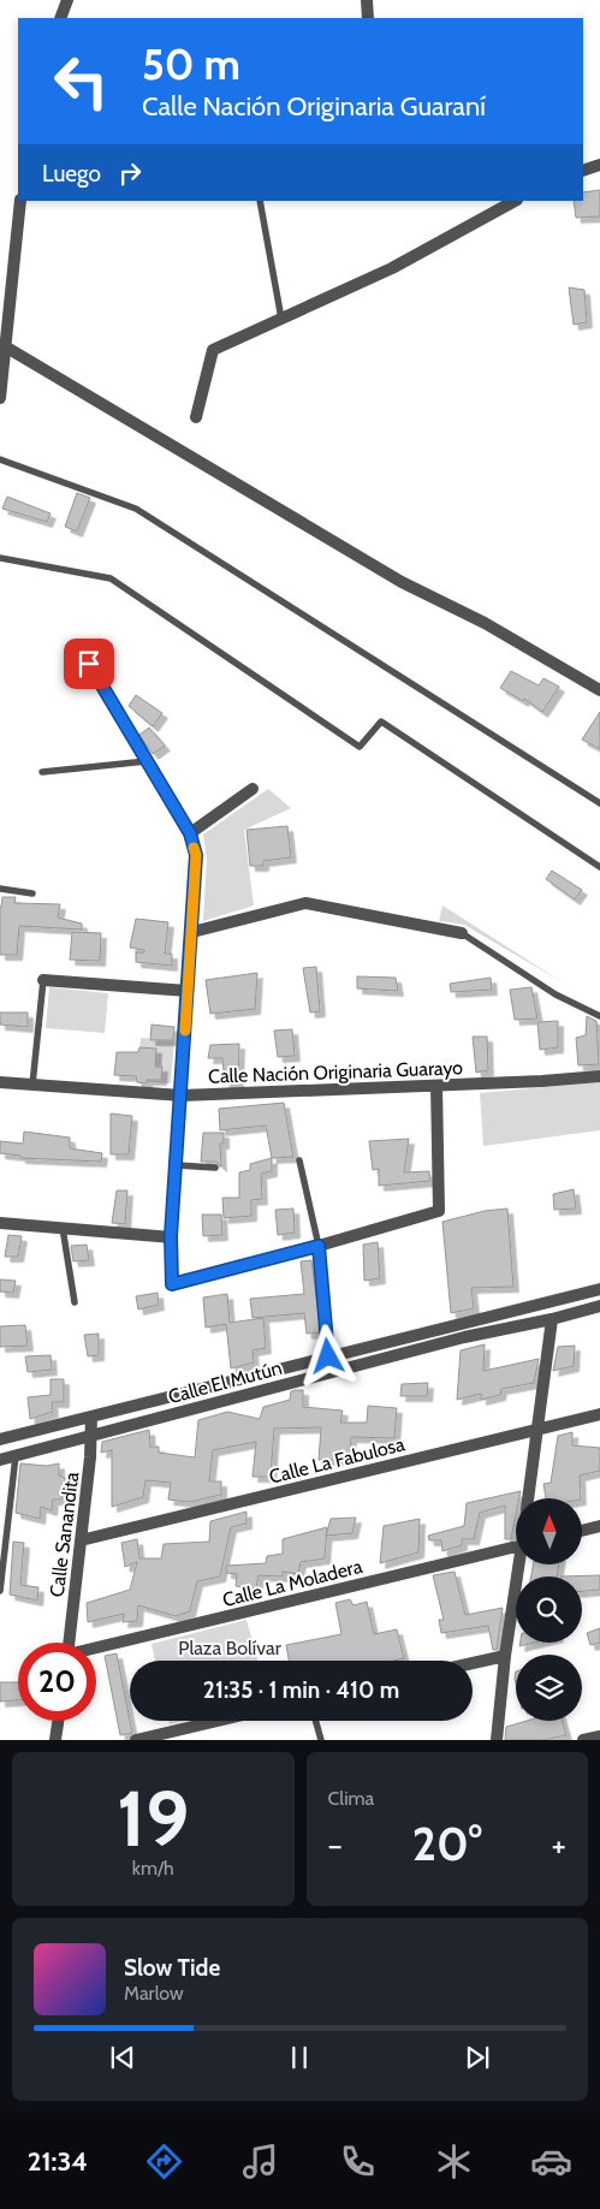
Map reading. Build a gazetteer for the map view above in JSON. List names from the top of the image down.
{
  "streets": {
    "street": [
      "Calle Nación Originaria Guarayo",
      "Calle El Mutún",
      "Calle La Fabulosa",
      "Calle Sanandita",
      "Calle La Moladera"
    ]
  },
  "crossings": [
    ["Calle El Mutún", "Calle Sanandita"],
    ["Calle La Fabulosa", "Calle Sanandita"]
  ],
  "parks": ["Plaza Bolívar"],
  "north": "top",
  "page": {
    "turn": ["50 m", "Calle Nación Originaria Guaraní"],
    "then": "Luego",
    "limit": "20",
    "trip": "21:35 · 1 min · 410 m",
    "tile": [
      ["19", "km/h"],
      "Clima"
    ],
    "heat": ["−", "20°", "+"],
    "song": ["Slow Tide", "Marlow"],
    "tabs": "21:34"
  }
}
